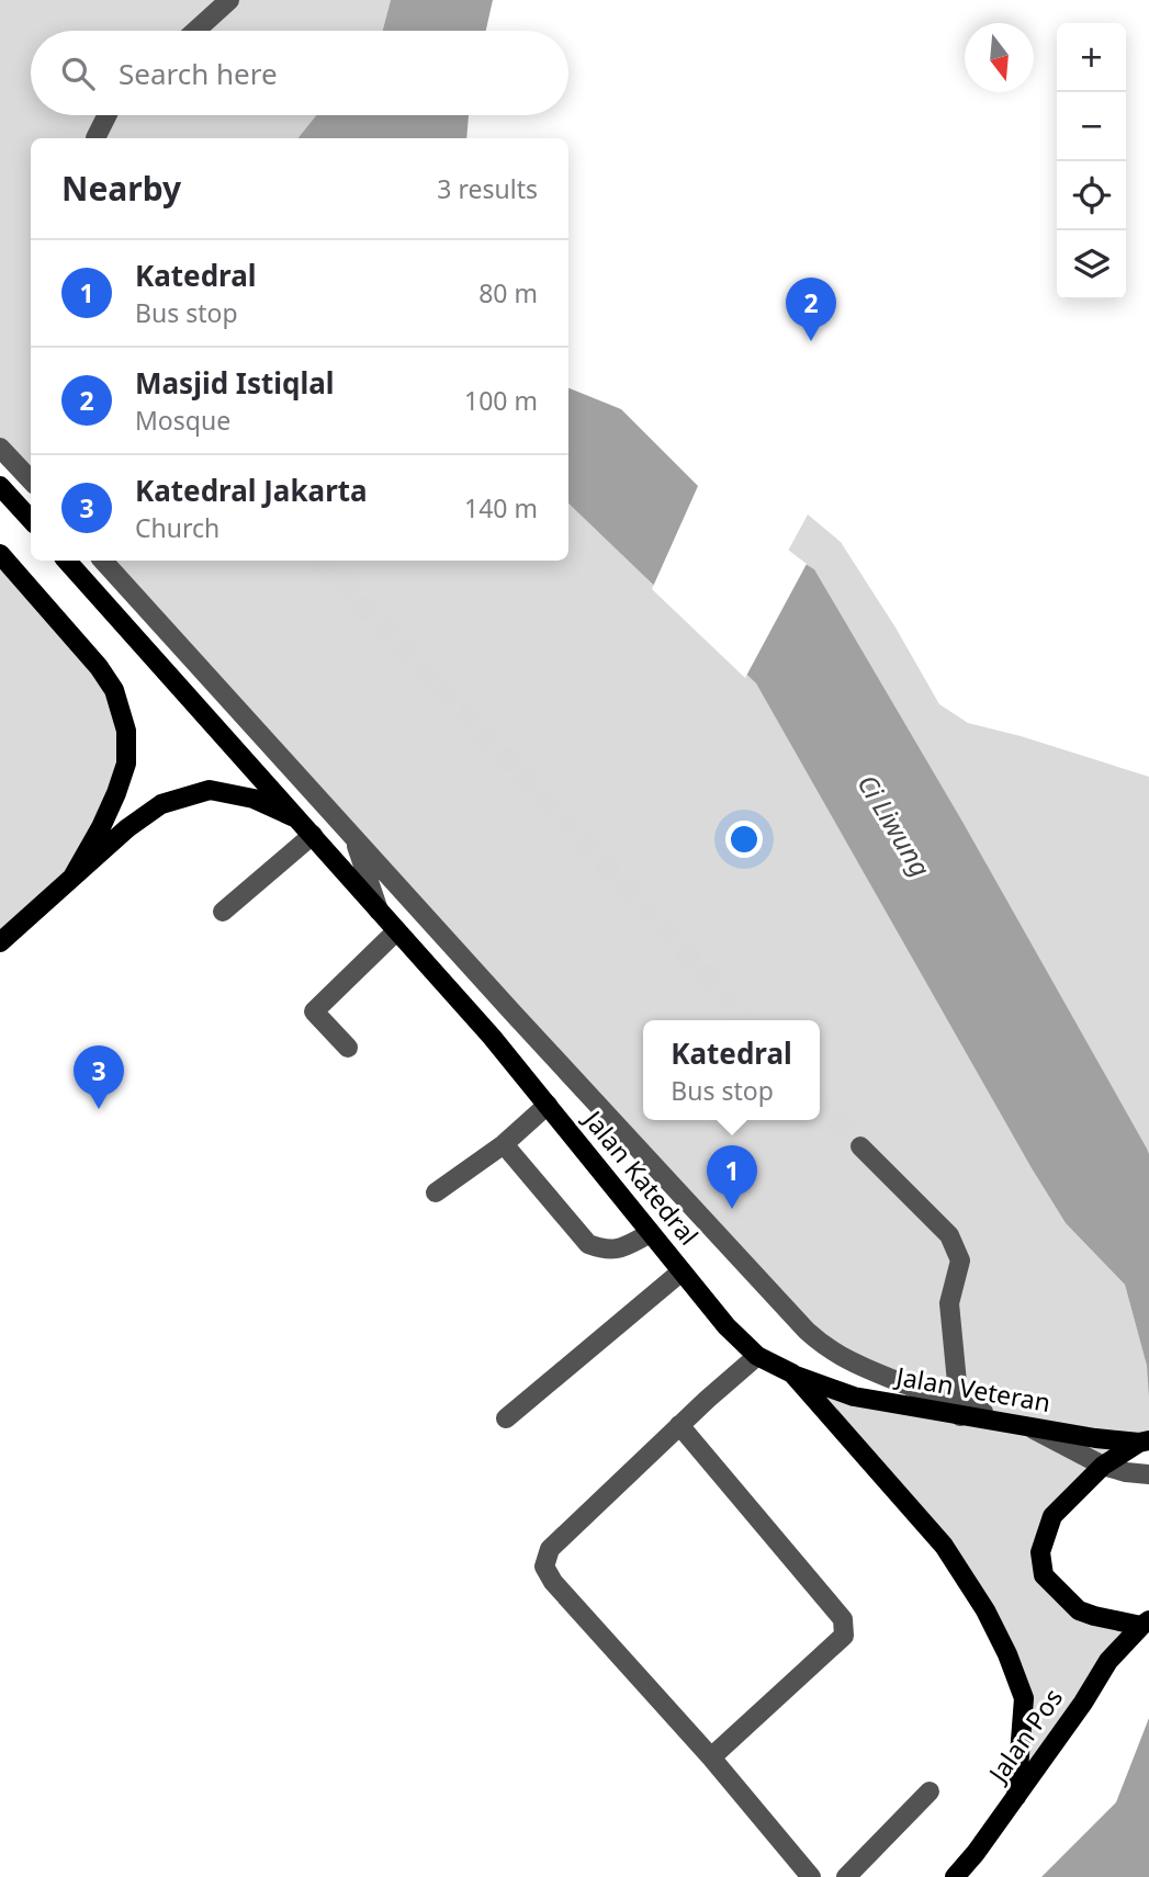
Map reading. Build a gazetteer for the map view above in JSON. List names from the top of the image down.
{
  "streets": {
    "main road": ["Jalan Katedral", "Jalan Veteran", "Jalan Pos"]
  },
  "crossings": [
    ["Jalan Katedral", "Jalan Veteran"],
    ["Jalan Katedral", "Jalan Pos"]
  ],
  "water": ["Ci Liwung"],
  "north": "bottom",
  "page": {
    "map_buttons": ["+", "−"],
    "search": "Search here",
    "heading": ["Nearby", "3 results"],
    "list": [
      {
        "mark": "1",
        "name": "Katedral",
        "note": "Bus stop",
        "value": "80 m"
      },
      {
        "mark": "2",
        "name": "Masjid Istiqlal",
        "note": "Mosque",
        "value": "100 m"
      },
      {
        "mark": "3",
        "name": "Katedral Jakarta",
        "note": "Church",
        "value": "140 m"
      }
    ],
    "pins": ["2", "3", "1"],
    "popup": ["Katedral", "Bus stop"]
  }
}
